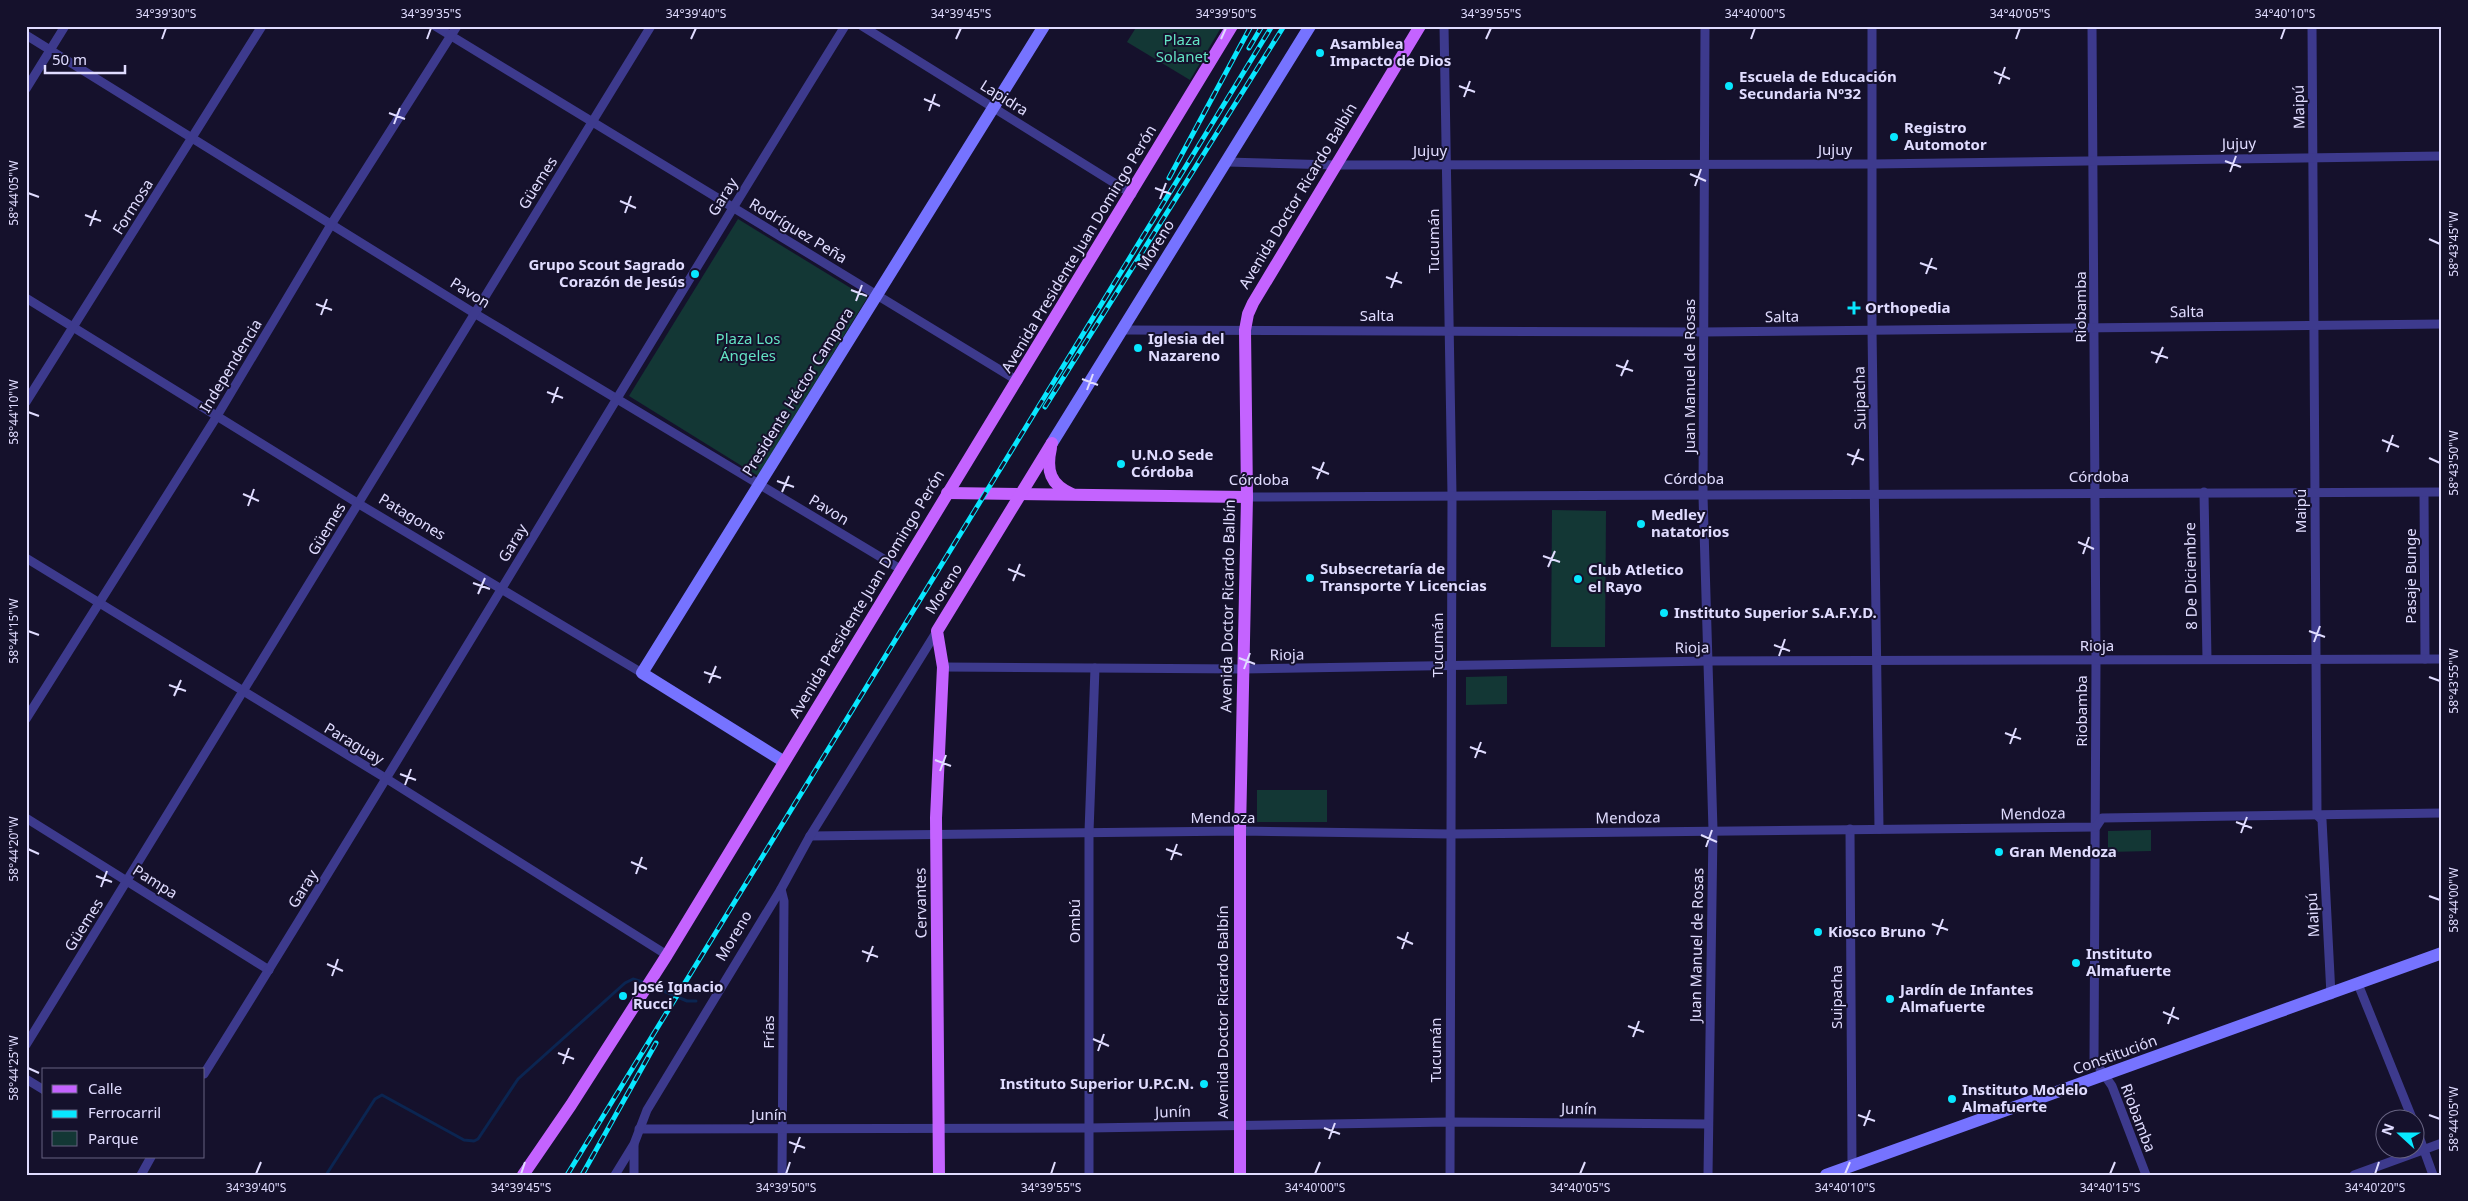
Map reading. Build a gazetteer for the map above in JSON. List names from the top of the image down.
{
  "streets": {
    "main road": [
      "Avenida Doctor Ricardo Balbín",
      "Moreno",
      "Avenida Presidente Juan Domingo Perón",
      "Córdoba",
      "Cervantes"
    ],
    "street": [
      "Lapidra",
      "Maipú",
      "Jujuy",
      "Güemes",
      "Garay",
      "Formosa",
      "Rodríguez Peña",
      "Tucumán",
      "Pavon",
      "Riobamba",
      "Salta",
      "Independencia",
      "Juan Manuel de Rosas",
      "Presidente Héctor Campora",
      "Suipacha",
      "Patagones",
      "8 De Diciembre",
      "Pasaje Bunge",
      "Rioja",
      "Paraguay",
      "Mendoza",
      "Pampa",
      "Ombú",
      "Frías",
      "Constitución",
      "Junín"
    ]
  },
  "crossings": [
    ["Lapidra", "Avenida Presidente Juan Domingo Perón"],
    ["Lapidra", "Presidente Héctor Campora"],
    ["Maipú", "Jujuy"],
    ["Maipú", "Salta"],
    ["Maipú", "Córdoba"],
    ["Maipú", "Rioja"],
    ["Maipú", "Mendoza"],
    ["Maipú", "Constitución"],
    ["Jujuy", "Avenida Doctor Ricardo Balbín"],
    ["Jujuy", "Tucumán"],
    ["Jujuy", "Moreno"],
    ["Jujuy", "Riobamba"],
    ["Jujuy", "Juan Manuel de Rosas"],
    ["Jujuy", "Suipacha"],
    ["Güemes", "Rodríguez Peña"],
    ["Güemes", "Pavon"],
    ["Güemes", "Patagones"],
    ["Güemes", "Paraguay"],
    ["Güemes", "Pampa"],
    ["Avenida Doctor Ricardo Balbín", "Salta"],
    ["Avenida Doctor Ricardo Balbín", "Córdoba"],
    ["Avenida Doctor Ricardo Balbín", "Rioja"],
    ["Avenida Doctor Ricardo Balbín", "Mendoza"],
    ["Avenida Doctor Ricardo Balbín", "Junín"],
    ["Garay", "Rodríguez Peña"],
    ["Garay", "Pavon"],
    ["Garay", "Patagones"],
    ["Garay", "Paraguay"],
    ["Garay", "Pampa"],
    ["Formosa", "Pavon"],
    ["Formosa", "Patagones"],
    ["Rodríguez Peña", "Avenida Presidente Juan Domingo Perón"],
    ["Rodríguez Peña", "Independencia"],
    ["Rodríguez Peña", "Presidente Héctor Campora"],
    ["Tucumán", "Salta"],
    ["Tucumán", "Córdoba"],
    ["Tucumán", "Rioja"],
    ["Tucumán", "Mendoza"],
    ["Tucumán", "Junín"],
    ["Moreno", "Salta"],
    ["Moreno", "Córdoba"],
    ["Moreno", "Mendoza"],
    ["Moreno", "Cervantes"],
    ["Moreno", "Frías"],
    ["Moreno", "Junín"],
    ["Avenida Presidente Juan Domingo Perón", "Pavon"],
    ["Avenida Presidente Juan Domingo Perón", "Córdoba"],
    ["Avenida Presidente Juan Domingo Perón", "Patagones"],
    ["Avenida Presidente Juan Domingo Perón", "Paraguay"],
    ["Pavon", "Independencia"],
    ["Pavon", "Presidente Héctor Campora"],
    ["Riobamba", "Salta"],
    ["Riobamba", "Córdoba"],
    ["Riobamba", "Rioja"],
    ["Riobamba", "Mendoza"],
    ["Riobamba", "Constitución"],
    ["Salta", "Juan Manuel de Rosas"],
    ["Salta", "Suipacha"],
    ["Independencia", "Patagones"],
    ["Independencia", "Paraguay"],
    ["Juan Manuel de Rosas", "Córdoba"],
    ["Juan Manuel de Rosas", "Rioja"],
    ["Juan Manuel de Rosas", "Mendoza"],
    ["Juan Manuel de Rosas", "Junín"],
    ["Presidente Héctor Campora", "Patagones"],
    ["Suipacha", "Córdoba"],
    ["Suipacha", "Rioja"],
    ["Suipacha", "Mendoza"],
    ["Suipacha", "Constitución"],
    ["Córdoba", "8 De Diciembre"],
    ["Córdoba", "Pasaje Bunge"],
    ["8 De Diciembre", "Rioja"],
    ["Pasaje Bunge", "Rioja"],
    ["Rioja", "Cervantes"],
    ["Rioja", "Ombú"],
    ["Mendoza", "Cervantes"],
    ["Mendoza", "Ombú"],
    ["Cervantes", "Junín"],
    ["Ombú", "Junín"],
    ["Frías", "Junín"]
  ],
  "parks": ["Plaza Solanet", "Plaza Los Ángeles"],
  "places": {
    "other": [
      "Asamblea Impacto de Dios",
      "Escuela de Educación Secundaria Nº32",
      "Registro Automotor",
      "Grupo Scout Sagrado Corazón de Jesús",
      "Iglesia del Nazareno",
      "U.N.O Sede Córdoba",
      "Medley natatorios",
      "Subsecretaría de Transporte Y Licencias",
      "Club Atletico el Rayo",
      "Instituto Superior S.A.F.Y.D.",
      "Gran Mendoza",
      "Kiosco Bruno",
      "Instituto Almafuerte",
      "José Ignacio Rucci",
      "Jardín de Infantes Almafuerte",
      "Instituto Superior U.P.C.N.",
      "Instituto Modelo Almafuerte"
    ],
    "health": ["Orthopedia"]
  },
  "legend": ["Calle", "Ferrocarril", "Parque"],
  "scale_bar": "50 m",
  "north": "left",
  "coordinates": [
    "34°39'30\"S",
    "34°39'35\"S",
    "34°39'40\"S",
    "34°39'45\"S",
    "34°39'50\"S",
    "34°39'55\"S",
    "34°40'00\"S",
    "34°40'05\"S",
    "34°40'10\"S",
    "58°44'05\"W",
    "58°43'45\"W",
    "58°44'10\"W",
    "58°43'50\"W",
    "58°44'15\"W",
    "58°43'55\"W",
    "58°44'20\"W",
    "58°44'00\"W",
    "58°44'25\"W",
    "34°40'15\"S",
    "34°40'20\"S"
  ]
}
